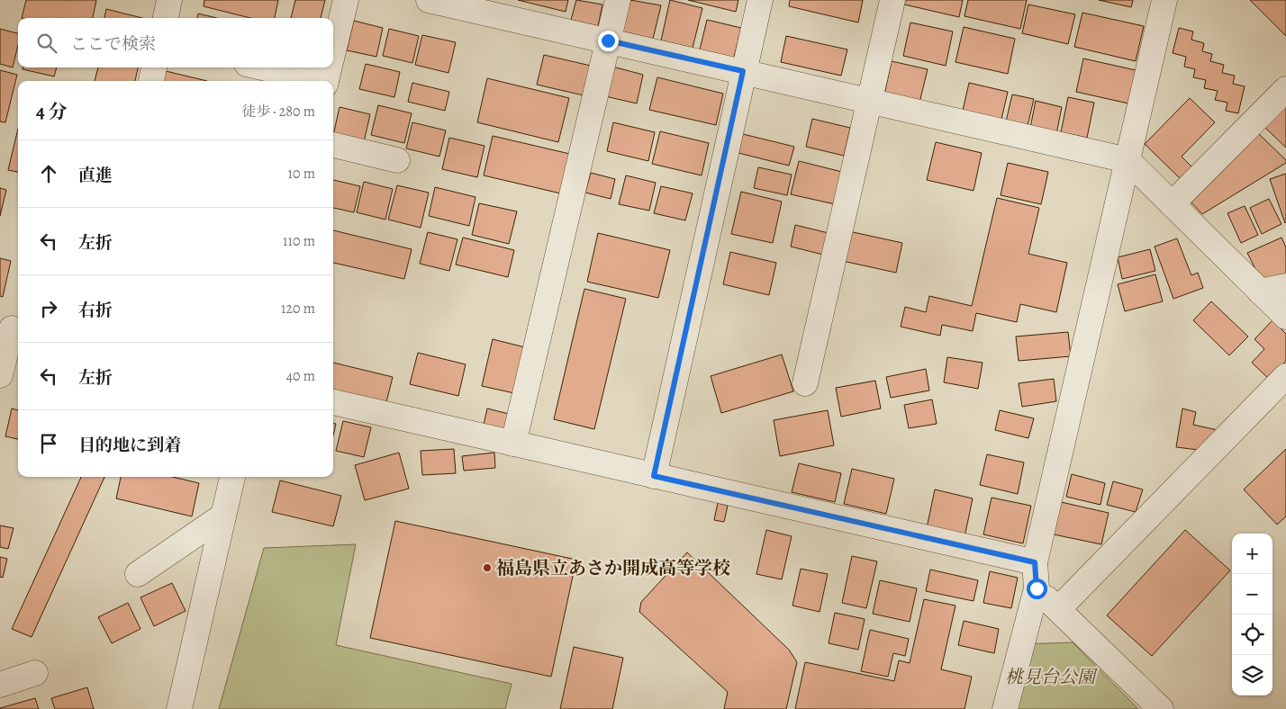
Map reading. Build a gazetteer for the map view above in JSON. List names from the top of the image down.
{
  "parks": ["桃見台公園"],
  "places": ["福島県立あさか開成高等学校"],
  "page": {
    "search": "ここで検索",
    "heading": ["4 分", "徒歩 · 280 m"],
    "list": [
      ["直進", "10 m"],
      ["左折", "110 m"],
      ["右折", "120 m"],
      ["左折", "40 m"],
      "目的地に到着"
    ],
    "map_buttons": ["+", "−"]
  }
}
